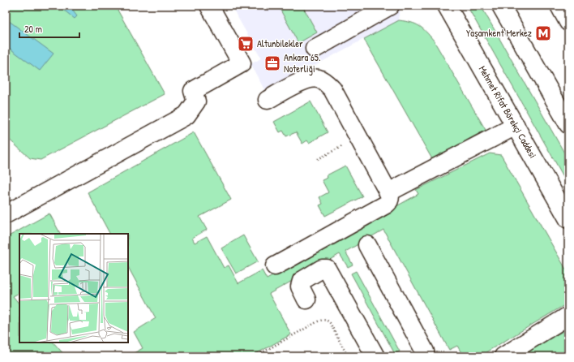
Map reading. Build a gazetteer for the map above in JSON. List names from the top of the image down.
{
  "streets": {
    "main road": ["Mehmet Rifat Börekçi Caddesi"]
  },
  "places": {
    "metro station": ["Yaşamkent Merkez"],
    "supermarket": ["Altunbilekler"],
    "office": ["Ankara 65. Noterliği"]
  },
  "scale_bar": "20 m"
}
